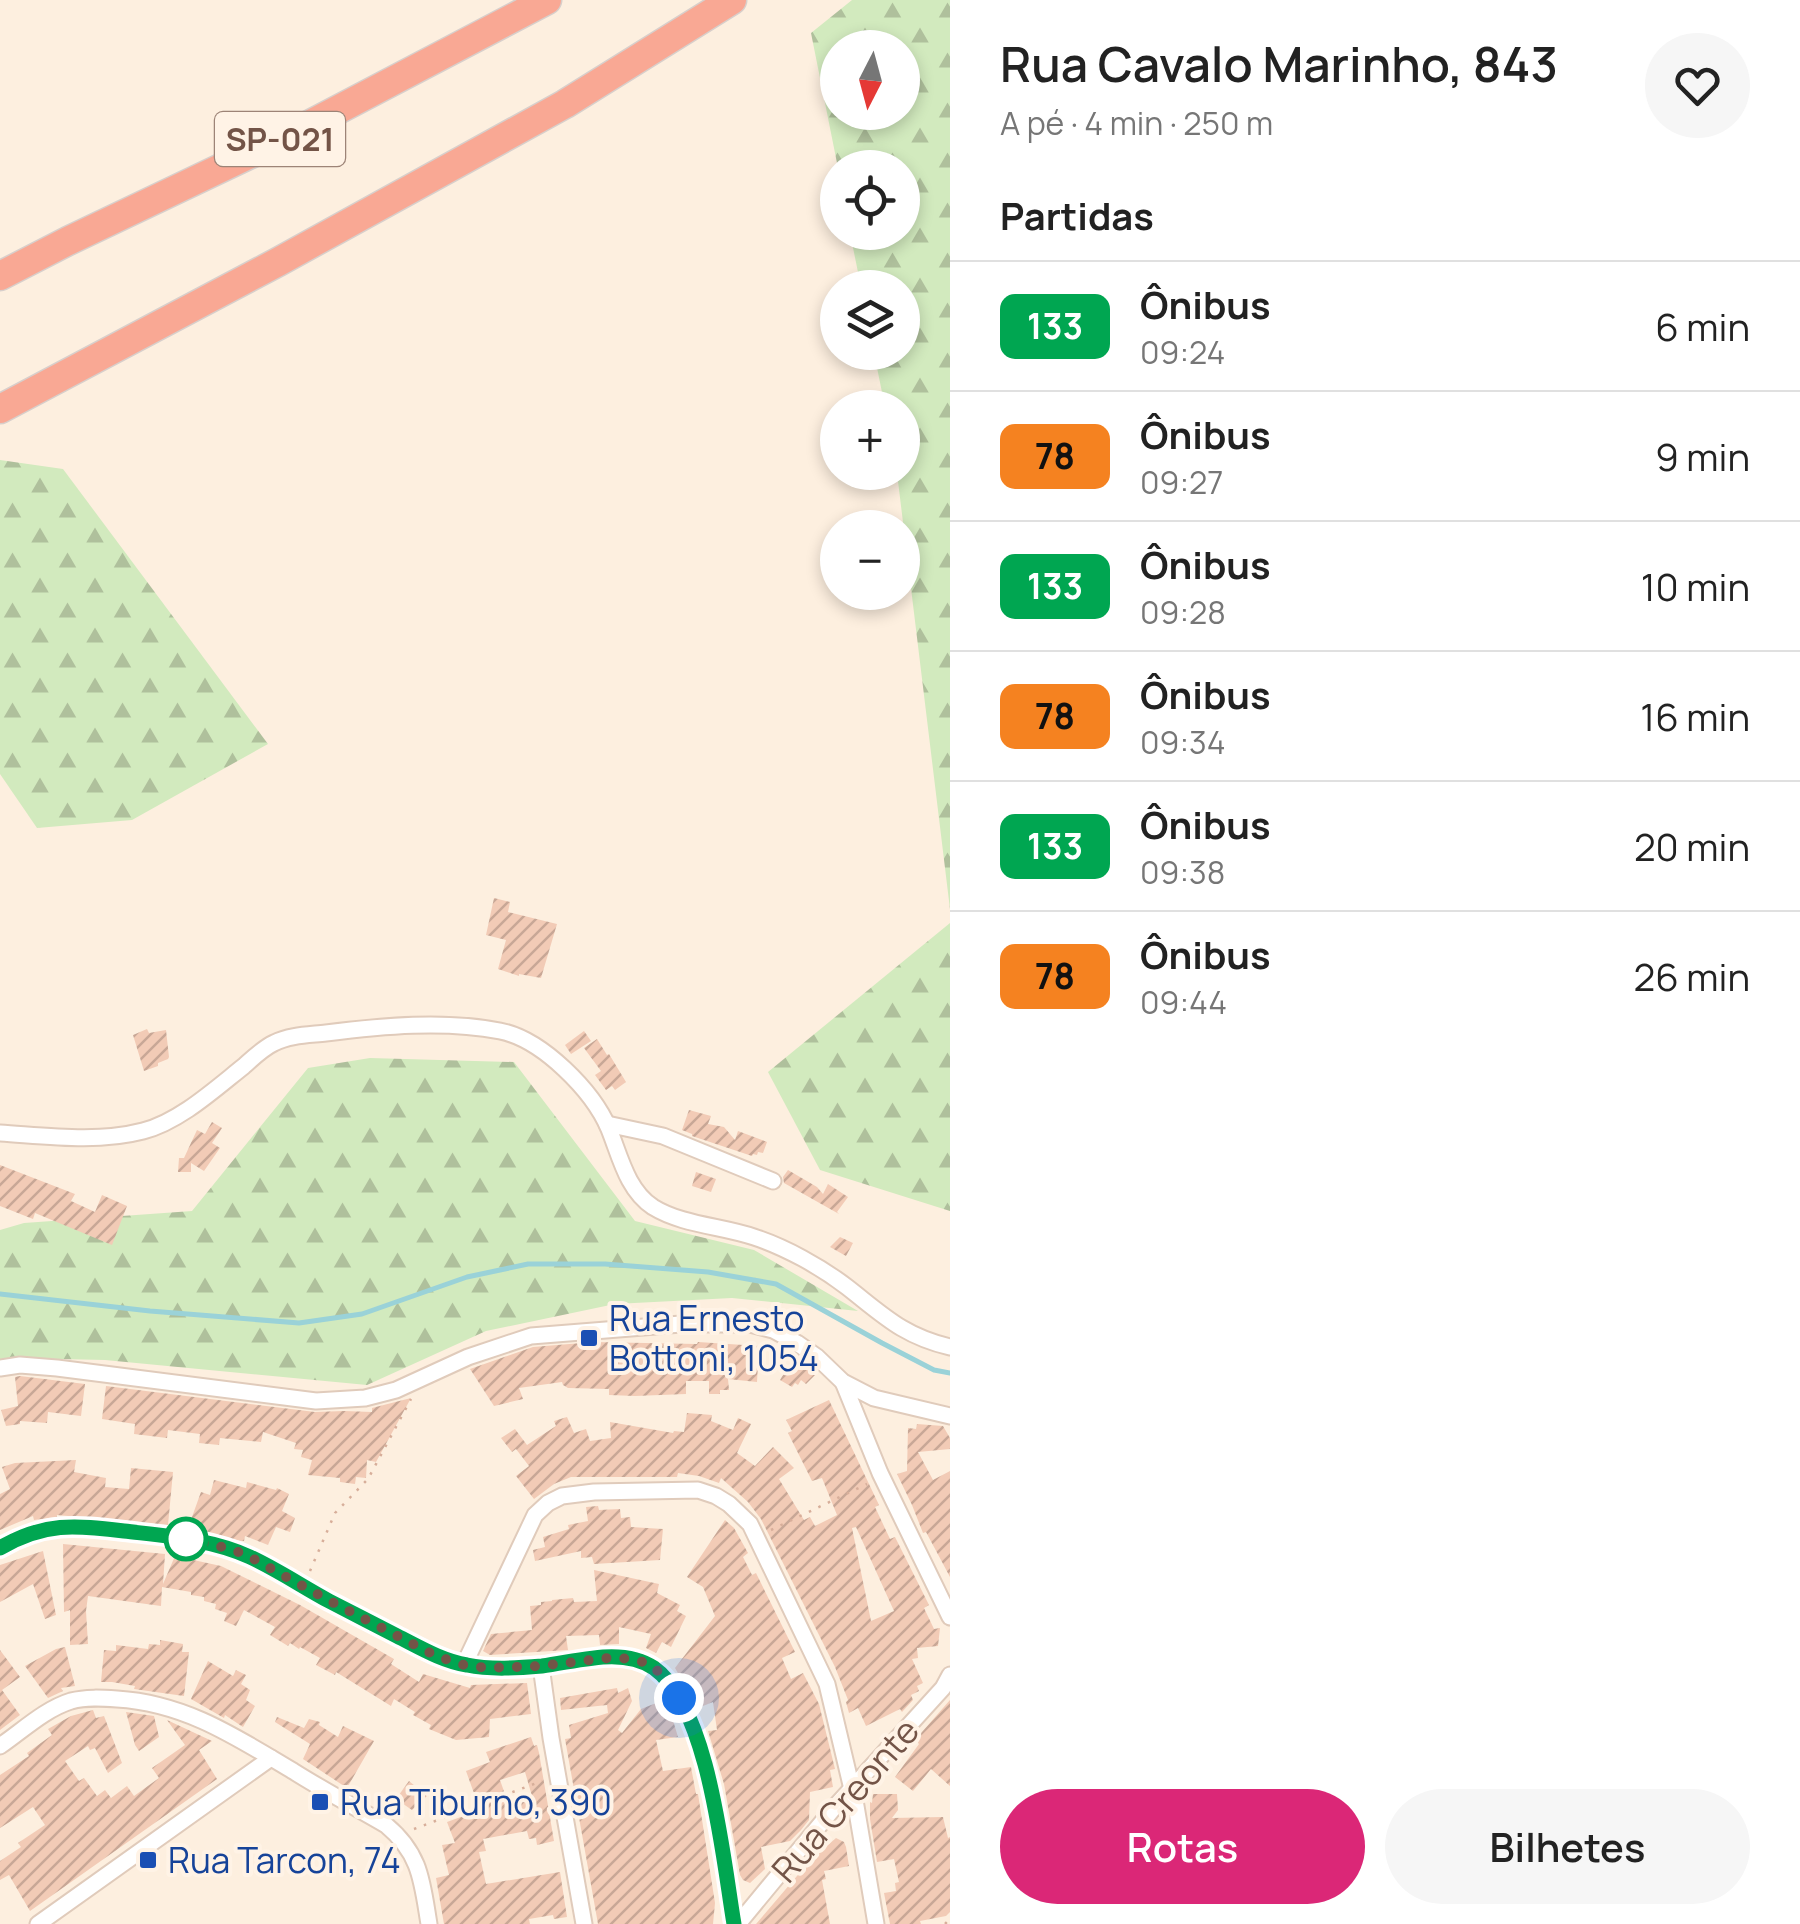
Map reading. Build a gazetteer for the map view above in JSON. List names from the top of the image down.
{
  "streets": {
    "highway": ["SP-021"],
    "street": ["Rua Creonte"]
  },
  "places": {
    "transit": ["Rua Ernesto Bottoni, 1054", "Rua Tiburno, 390", "Rua Tarcon, 74"]
  },
  "lines": ["bus line 133"],
  "north": "bottom",
  "page": {
    "heading": [
      ["Rua Cavalo Marinho, 843", "A pé · 4 min · 250 m"],
      "Partidas"
    ],
    "map_buttons": ["+", "−"],
    "list": [
      {
        "mark": "133",
        "name": "Ônibus",
        "note": "09:24",
        "value": "6 min"
      },
      {
        "mark": "78",
        "name": "Ônibus",
        "note": "09:27",
        "value": "9 min"
      },
      {
        "mark": "133",
        "name": "Ônibus",
        "note": "09:28",
        "value": "10 min"
      },
      {
        "mark": "78",
        "name": "Ônibus",
        "note": "09:34",
        "value": "16 min"
      },
      {
        "mark": "133",
        "name": "Ônibus",
        "note": "09:38",
        "value": "20 min"
      },
      {
        "mark": "78",
        "name": "Ônibus",
        "note": "09:44",
        "value": "26 min"
      }
    ],
    "buttons": ["Rotas", "Bilhetes"]
  }
}
